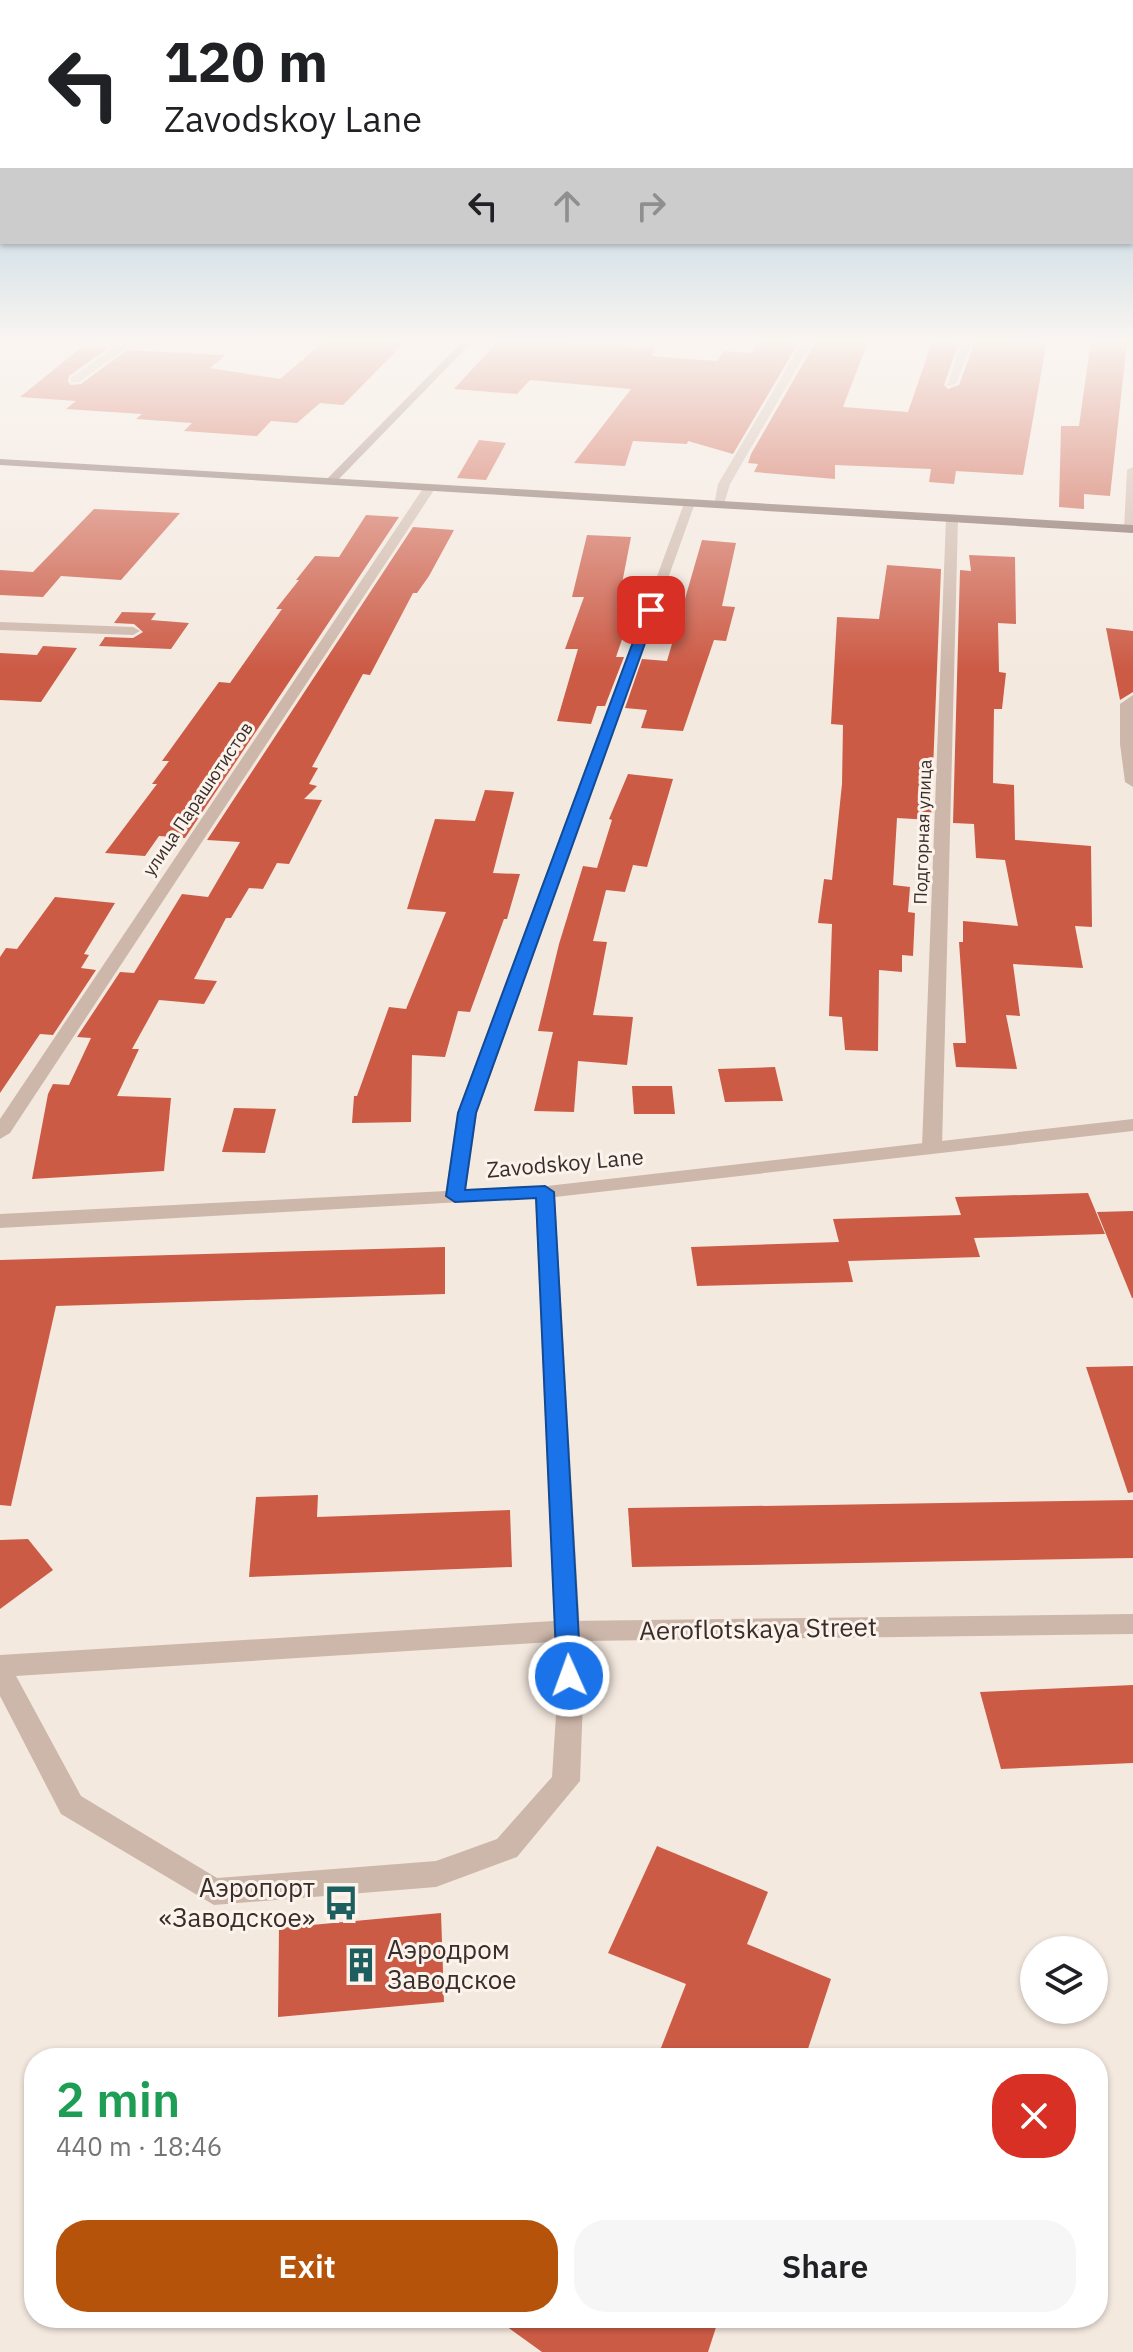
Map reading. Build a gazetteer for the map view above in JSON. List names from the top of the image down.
{
  "streets": {
    "street": [
      "улица Парашютистов",
      "Подгорная улица",
      "Zavodskoy Lane",
      "Aeroflotskaya Street"
    ]
  },
  "crossings": [
    ["Подгорная улица", "Zavodskoy Lane"]
  ],
  "places": {
    "bus stop": ["Аэропорт «Заводское»"],
    "building": ["Аэродром Заводское"]
  },
  "page": {
    "turn": ["120 m", "Zavodskoy Lane"],
    "heading": ["2 min", "440 m · 18:46"],
    "buttons": ["Exit", "Share"]
  }
}
